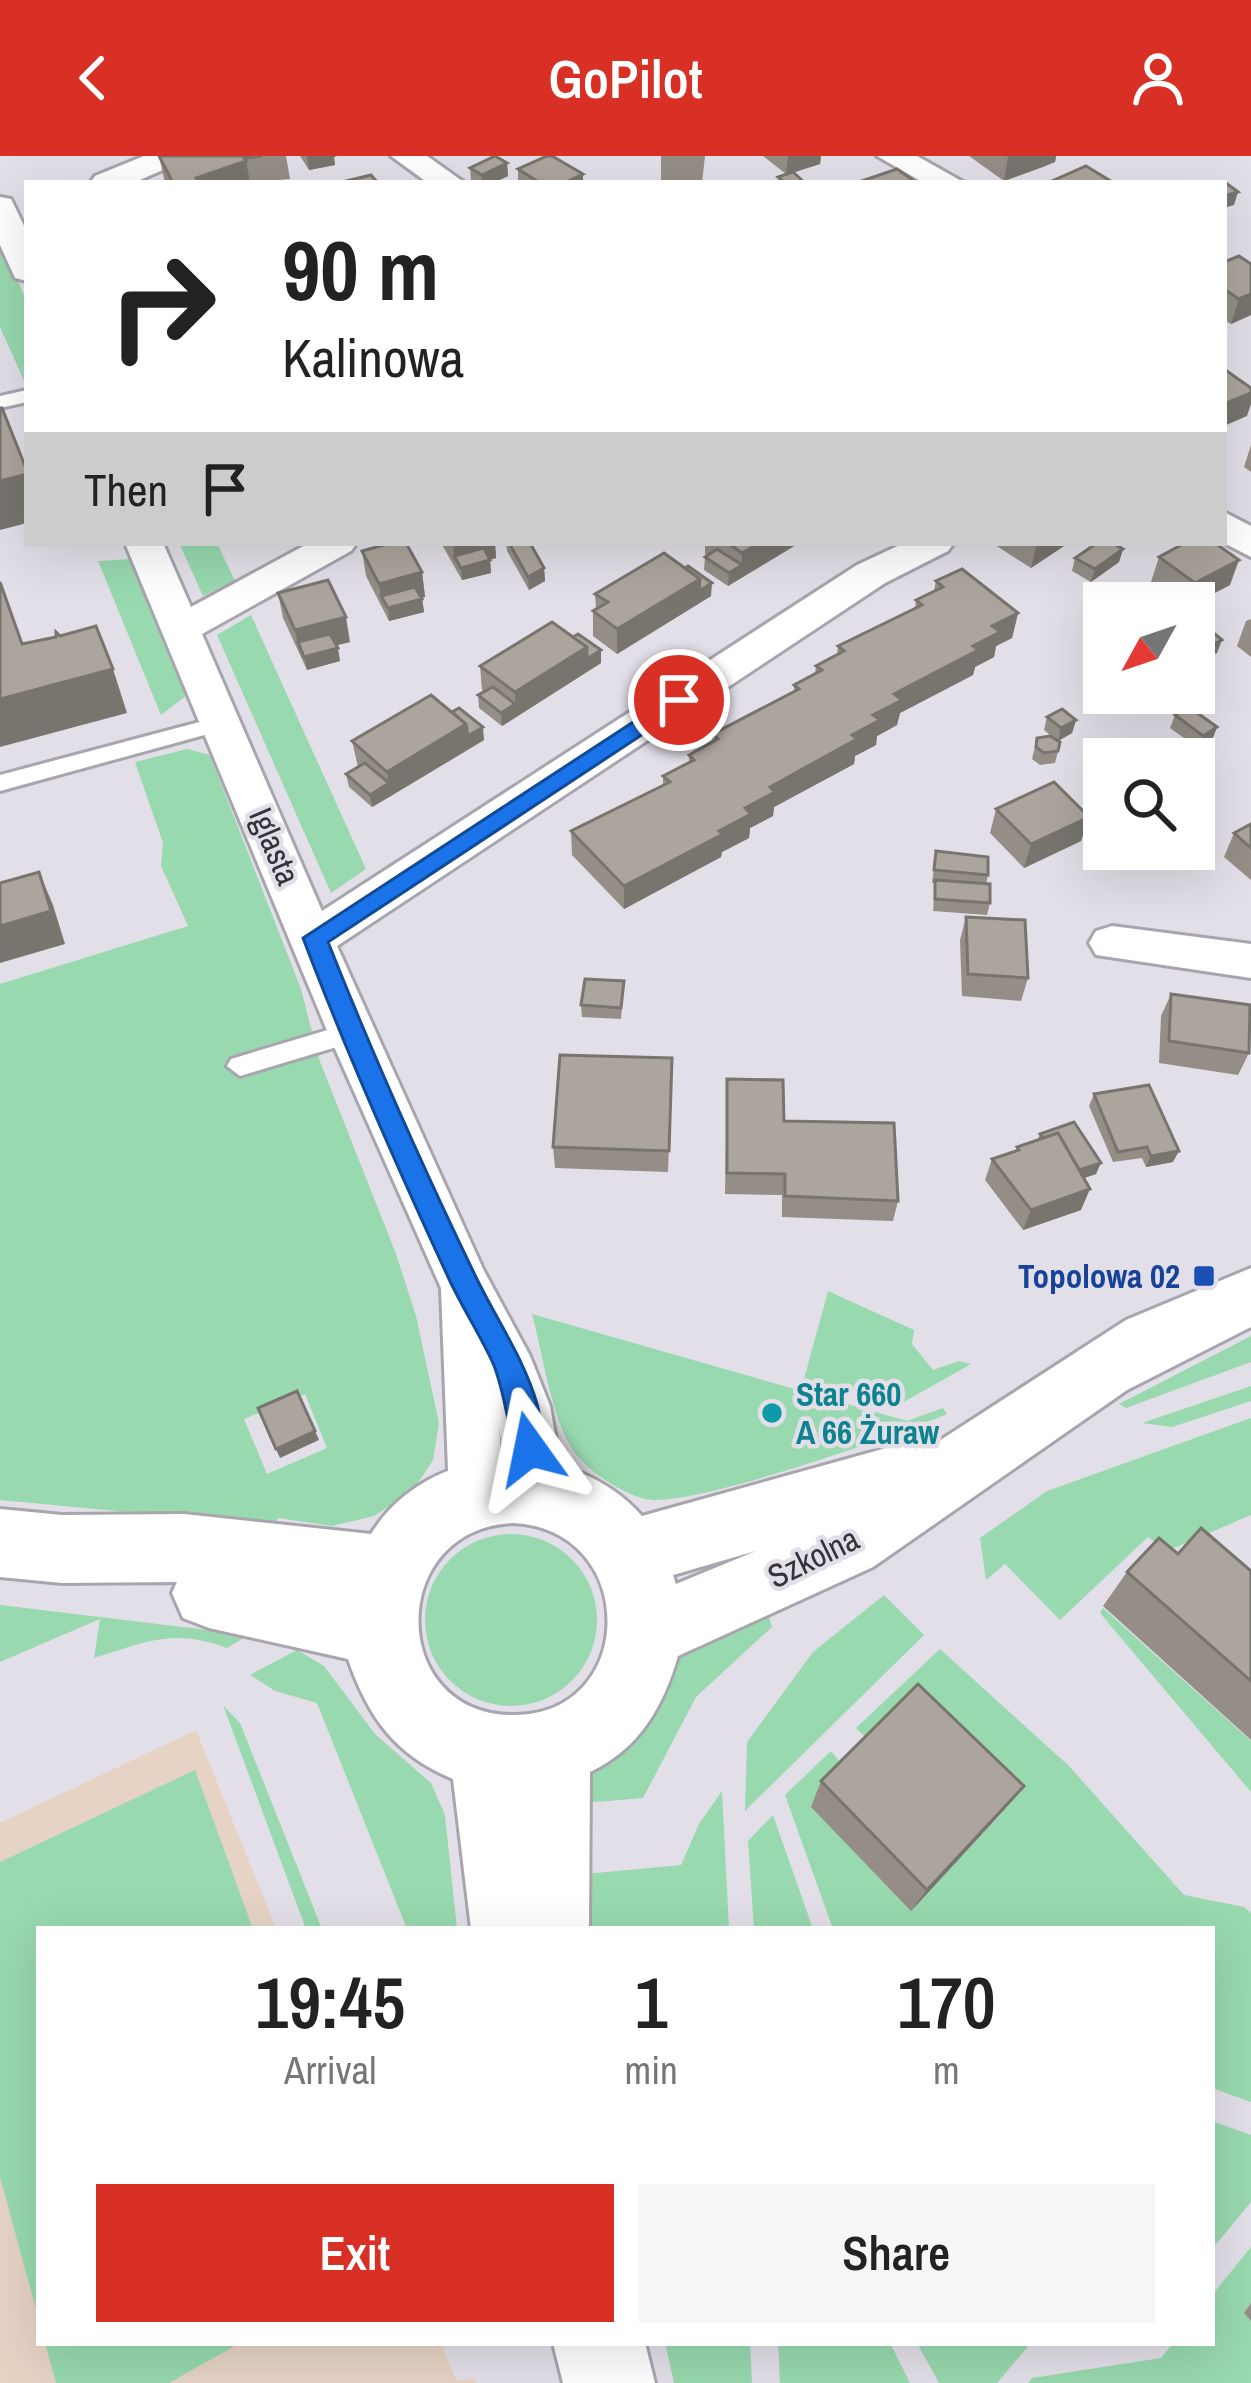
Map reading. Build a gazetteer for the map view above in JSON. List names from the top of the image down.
{
  "streets": {
    "street": ["Iglasta", "Szkolna"]
  },
  "crossings": [
    ["Iglasta", "Szkolna"]
  ],
  "places": {
    "transit": ["Topolowa 02"],
    "other": ["Star 660 A 66 Żuraw"]
  },
  "north": "bottom left",
  "page": {
    "header": "GoPilot",
    "turn": ["90 m", "Kalinowa"],
    "then": "Then",
    "eta": [
      "19:45",
      "Arrival",
      "1",
      "min",
      "170",
      "m"
    ],
    "buttons": ["Exit", "Share"]
  }
}
